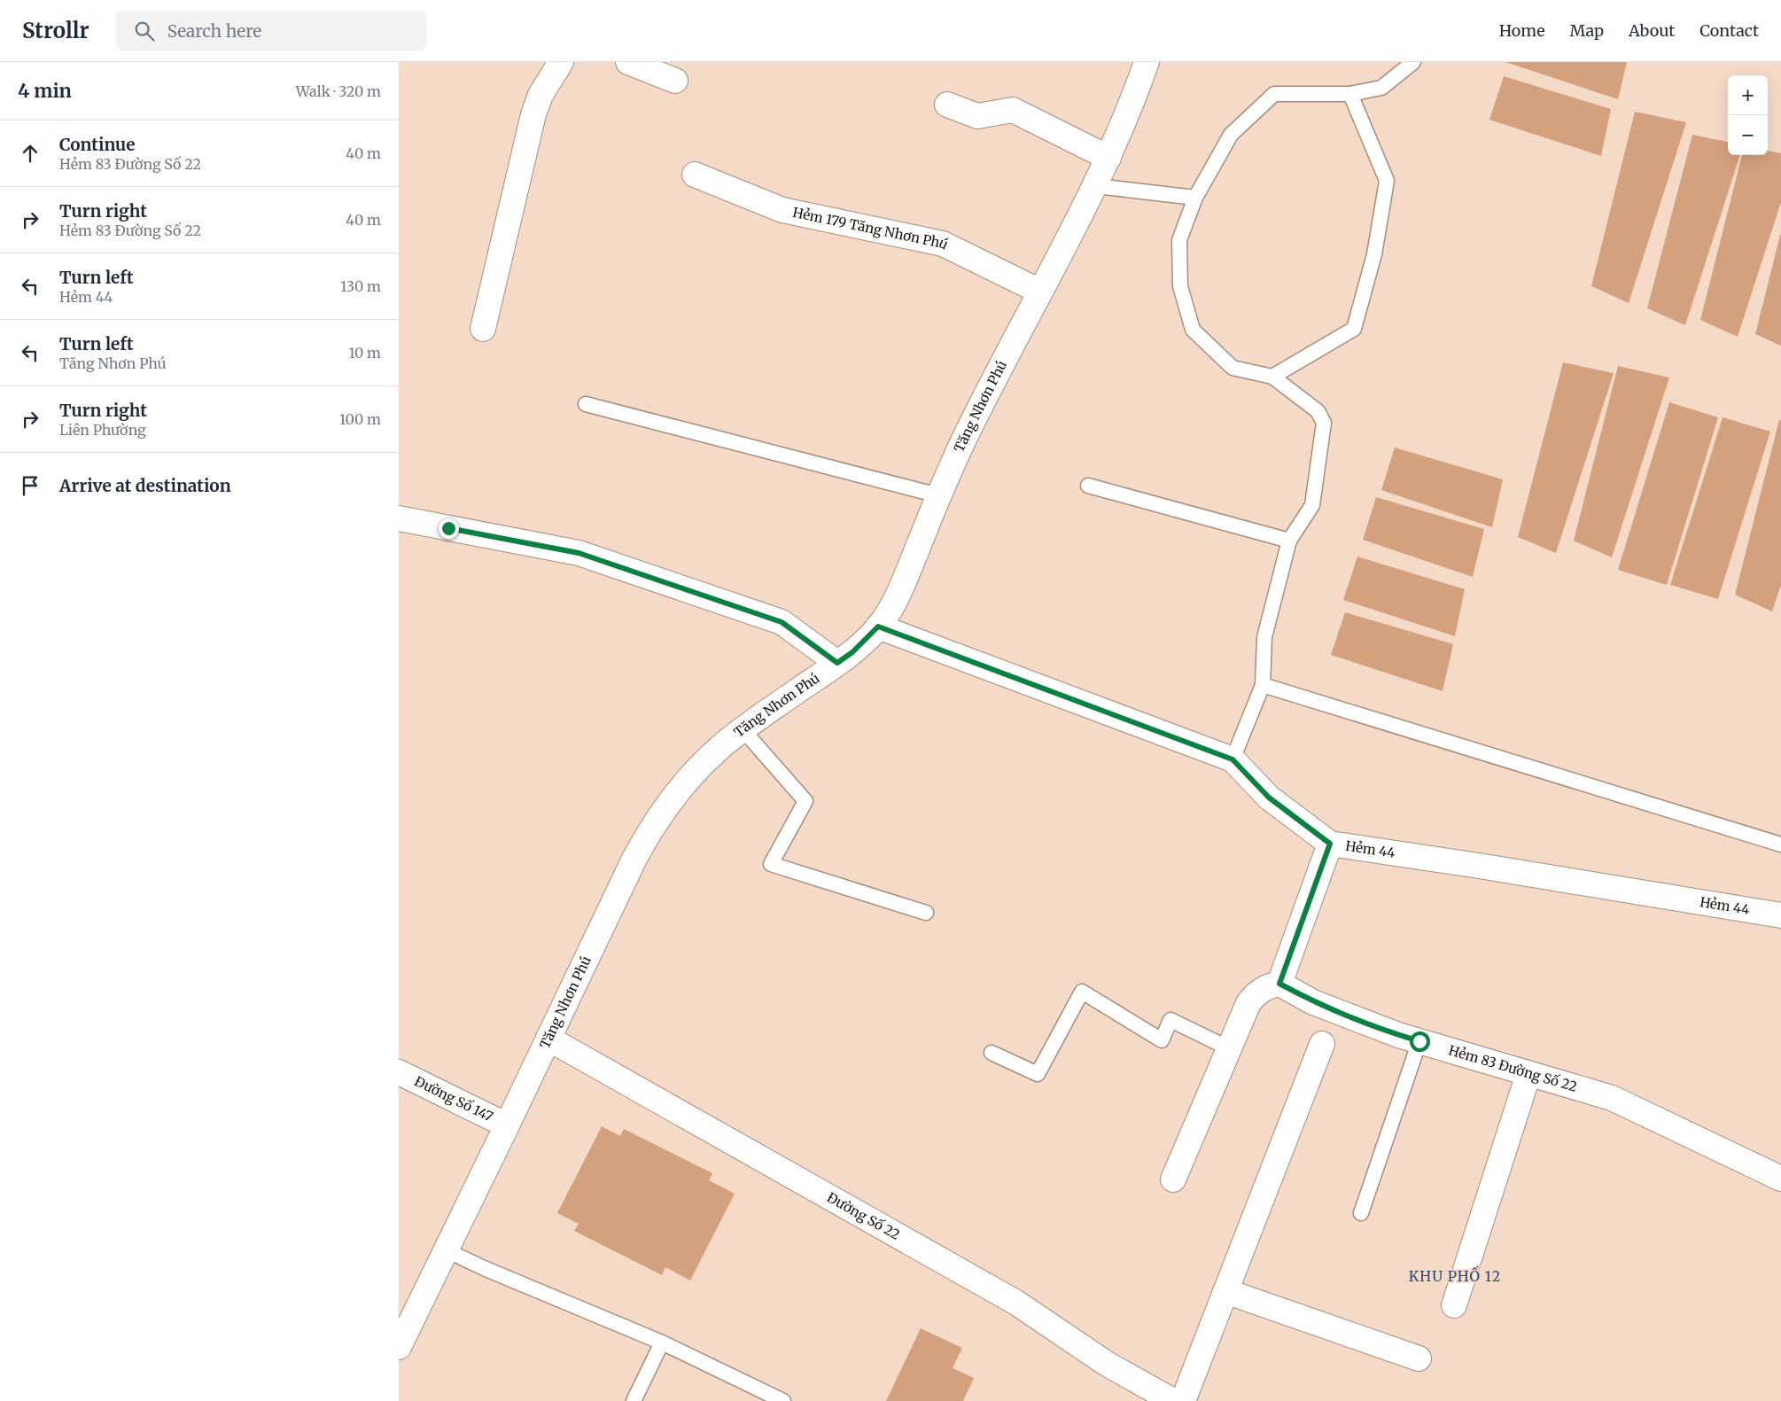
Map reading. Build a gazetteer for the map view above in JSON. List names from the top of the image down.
{
  "streets": {
    "street": [
      "Hẻm 179 Tăng Nhơn Phú",
      "Tăng Nhơn Phú",
      "Hẻm 44",
      "Hẻm 83 Đường Số 22",
      "Đường Số 147",
      "Đường Số 22"
    ]
  },
  "crossings": [
    ["Hẻm 179 Tăng Nhơn Phú", "Tăng Nhơn Phú"],
    ["Tăng Nhơn Phú", "Hẻm 44"],
    ["Tăng Nhơn Phú", "Đường Số 147"],
    ["Tăng Nhơn Phú", "Đường Số 22"]
  ],
  "districts": ["KHU PHỐ 12"],
  "page": {
    "header": "Strollr",
    "search": "Search here",
    "nav": [
      "Home",
      "Map",
      "About",
      "Contact"
    ],
    "heading": ["4 min", "Walk · 320 m"],
    "map_buttons": ["+", "−"],
    "list": [
      ["Continue", "Hẻm 83 Đường Số 22", "40 m"],
      ["Turn right", "Hẻm 83 Đường Số 22", "40 m"],
      ["Turn left", "Hẻm 44", "130 m"],
      ["Turn left", "Tăng Nhơn Phú", "10 m"],
      ["Turn right", "Liên Phường", "100 m"],
      "Arrive at destination"
    ]
  }
}
